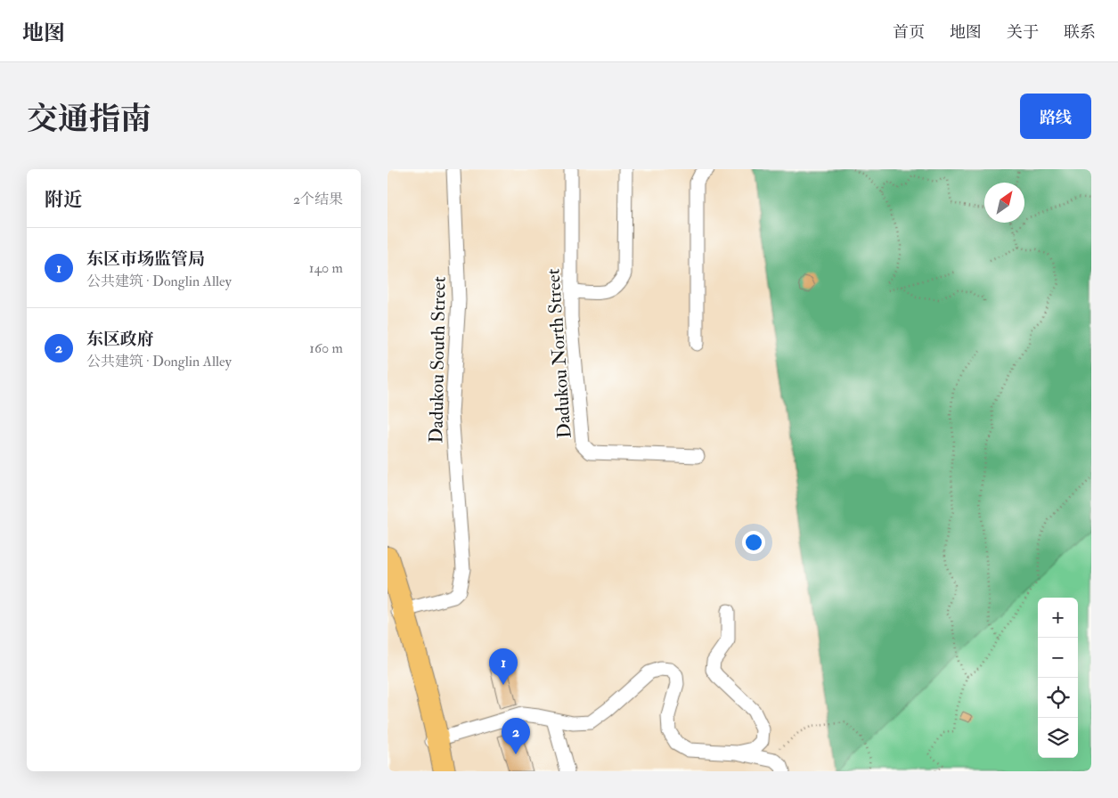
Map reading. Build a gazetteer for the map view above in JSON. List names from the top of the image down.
{
  "streets": {
    "street": ["Dadukou North Street", "Dadukou South Street"]
  },
  "north": "top right",
  "page": {
    "header": "地图",
    "nav": [
      "首页",
      "地图",
      "关于",
      "联系"
    ],
    "title": "交通指南",
    "buttons": "路线",
    "heading": ["附近", "2个结果"],
    "list": [
      {
        "mark": "1",
        "name": "东区市场监管局",
        "note": "公共建筑 · Donglin Alley",
        "value": "140 m"
      },
      {
        "mark": "2",
        "name": "东区政府",
        "note": "公共建筑 · Donglin Alley",
        "value": "160 m"
      }
    ],
    "map_buttons": ["+", "−"],
    "pins": ["1", "2"]
  }
}
